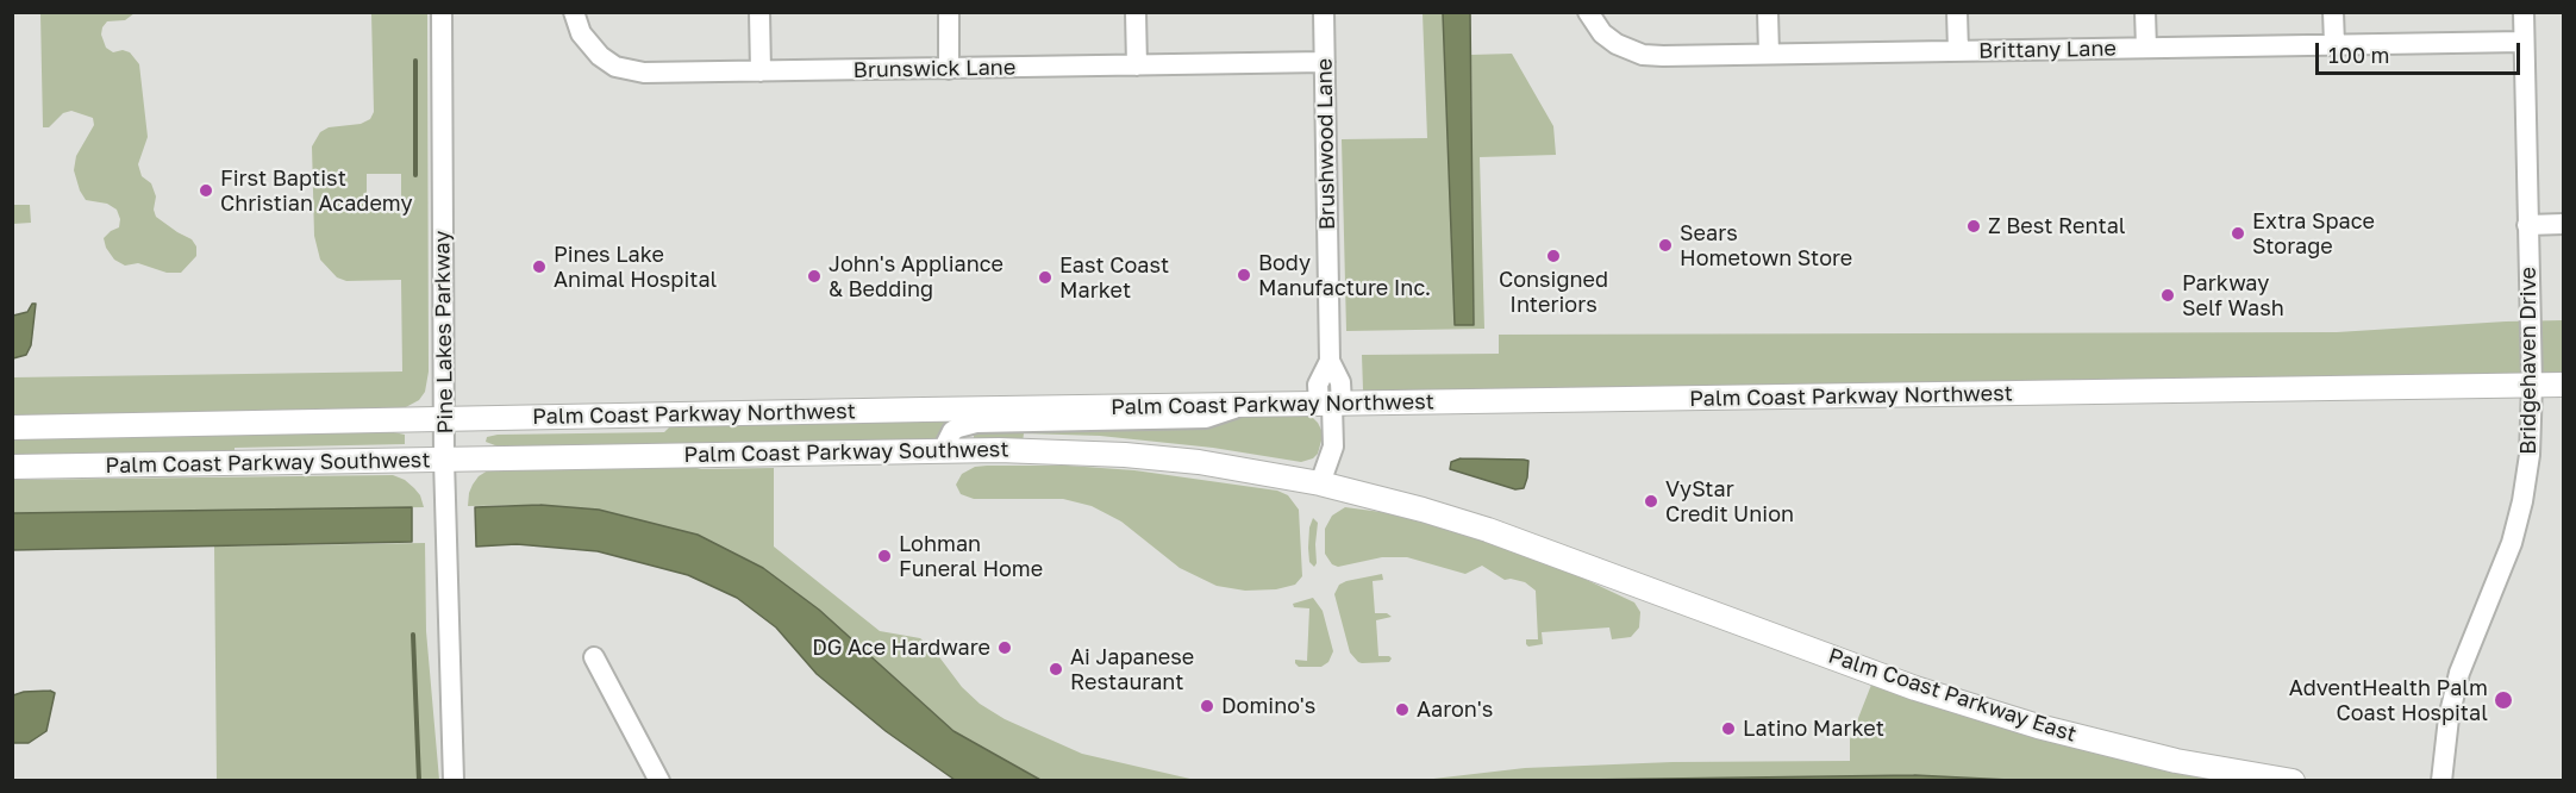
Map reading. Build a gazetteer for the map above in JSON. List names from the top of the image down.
{
  "streets": {
    "main road": ["Palm Coast Parkway Northwest", "Palm Coast Parkway Southwest", "Palm Coast Parkway East"],
    "street": [
      "Brittany Lane",
      "Brunswick Lane",
      "Brushwood Lane",
      "Pine Lakes Parkway",
      "Bridgehaven Drive"
    ]
  },
  "crossings": [
    ["Brittany Lane", "Bridgehaven Drive"],
    ["Brunswick Lane", "Brushwood Lane"],
    ["Brushwood Lane", "Palm Coast Parkway Northwest"],
    ["Brushwood Lane", "Palm Coast Parkway Southwest"],
    ["Pine Lakes Parkway", "Palm Coast Parkway Northwest"],
    ["Pine Lakes Parkway", "Palm Coast Parkway Southwest"],
    ["Bridgehaven Drive", "Palm Coast Parkway Northwest"],
    ["Palm Coast Parkway Southwest", "Palm Coast Parkway East"]
  ],
  "places": [
    "First Baptist Christian Academy",
    "Z Best Rental",
    "Extra Space Storage",
    "Sears Hometown Store",
    "Consigned Interiors",
    "Pines Lake Animal Hospital",
    "Body Manufacture Inc.",
    "John's Appliance & Bedding",
    "East Coast Market",
    "Parkway Self Wash",
    "VyStar Credit Union",
    "Lohman Funeral Home",
    "DG Ace Hardware",
    "Ai Japanese Restaurant",
    "AdventHealth Palm Coast Hospital",
    "Domino's",
    "Aaron's",
    "Latino Market"
  ],
  "scale_bar": "100 m"
}
